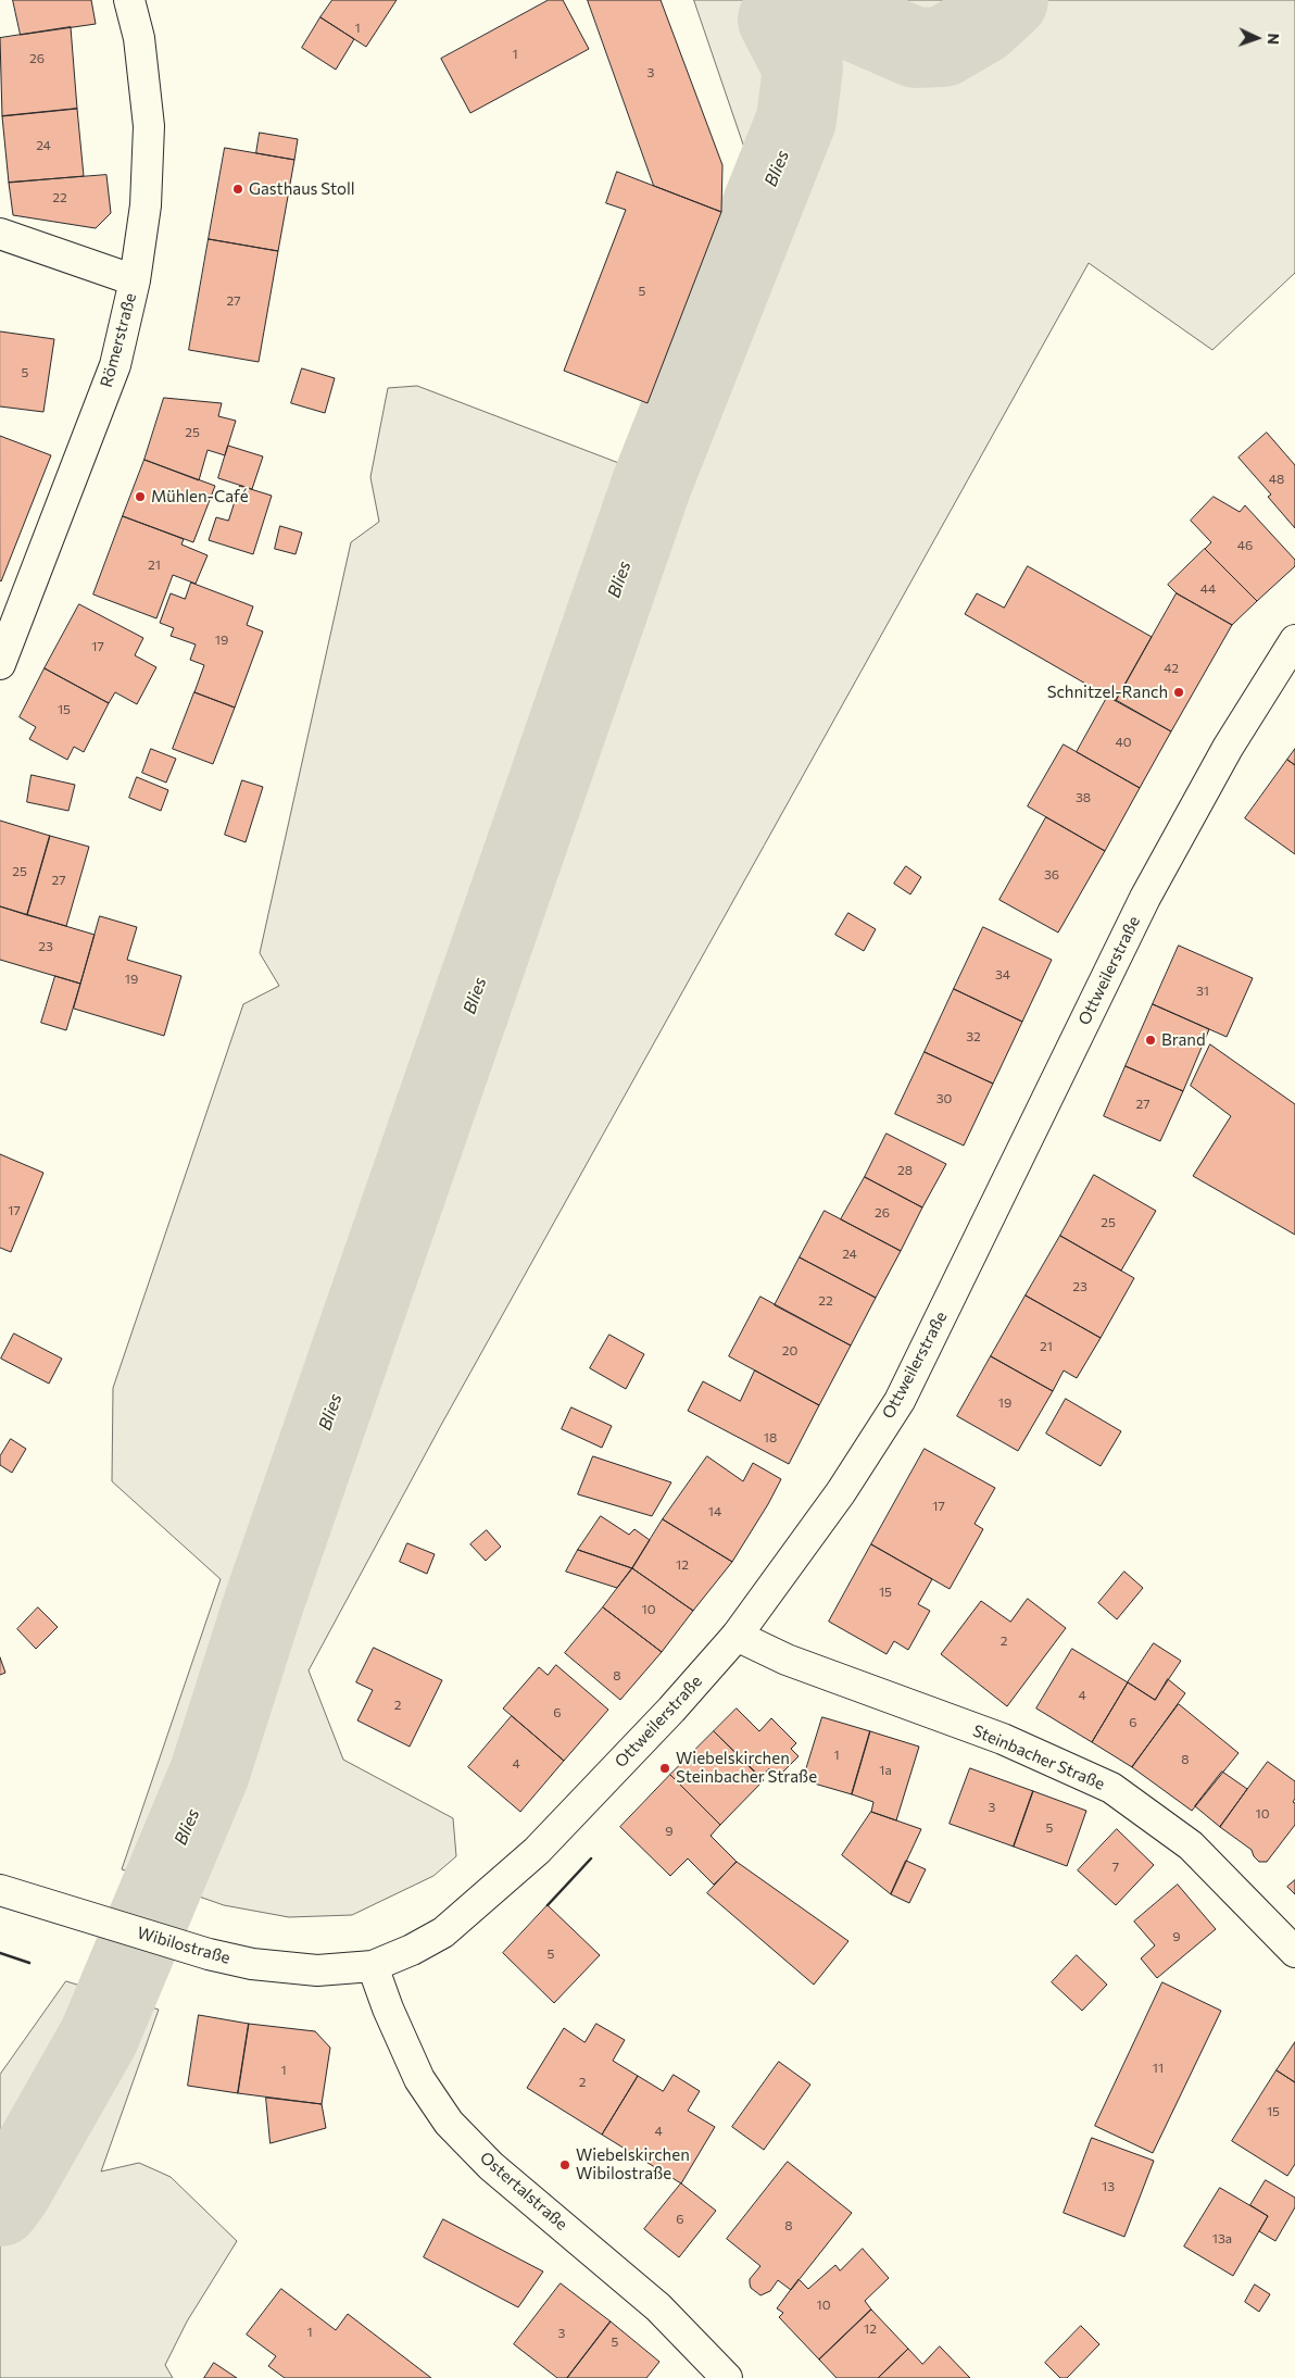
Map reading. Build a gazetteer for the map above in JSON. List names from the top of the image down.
{
  "streets": {
    "main road": [
      "Römerstraße",
      "Ottweilerstraße",
      "Steinbacher Straße",
      "Wibilostraße",
      "Ostertalstraße"
    ]
  },
  "crossings": [
    ["Ottweilerstraße", "Steinbacher Straße"],
    ["Ottweilerstraße", "Wibilostraße"],
    ["Ottweilerstraße", "Ostertalstraße"],
    ["Wibilostraße", "Ostertalstraße"]
  ],
  "water": ["Blies"],
  "places": [
    "Gasthaus Stoll",
    "Mühlen-Café",
    "Schnitzel-Ranch",
    "Brand",
    "Wiebelskirchen Steinbacher Straße",
    "Wiebelskirchen Wibilostraße"
  ],
  "house_numbers": [
    "1",
    "1",
    "26",
    "3",
    "24",
    "22",
    "5",
    "27",
    "5",
    "25",
    "48",
    "46",
    "21",
    "44",
    "19",
    "17",
    "42",
    "15",
    "40",
    "38",
    "25",
    "36",
    "27",
    "23",
    "34",
    "19",
    "31",
    "32",
    "30",
    "27",
    "28",
    "17",
    "26",
    "25",
    "24",
    "23",
    "22",
    "21",
    "20",
    "19",
    "18",
    "17",
    "14",
    "12",
    "15",
    "10",
    "2",
    "8",
    "4",
    "2",
    "6",
    "6",
    "1",
    "8",
    "4",
    "1a",
    "3",
    "10",
    "5",
    "9",
    "7",
    "9",
    "5",
    "11",
    "1",
    "2",
    "15",
    "4",
    "13",
    "6",
    "8",
    "13a",
    "10",
    "12",
    "1",
    "3",
    "5"
  ],
  "north": "right"
}
